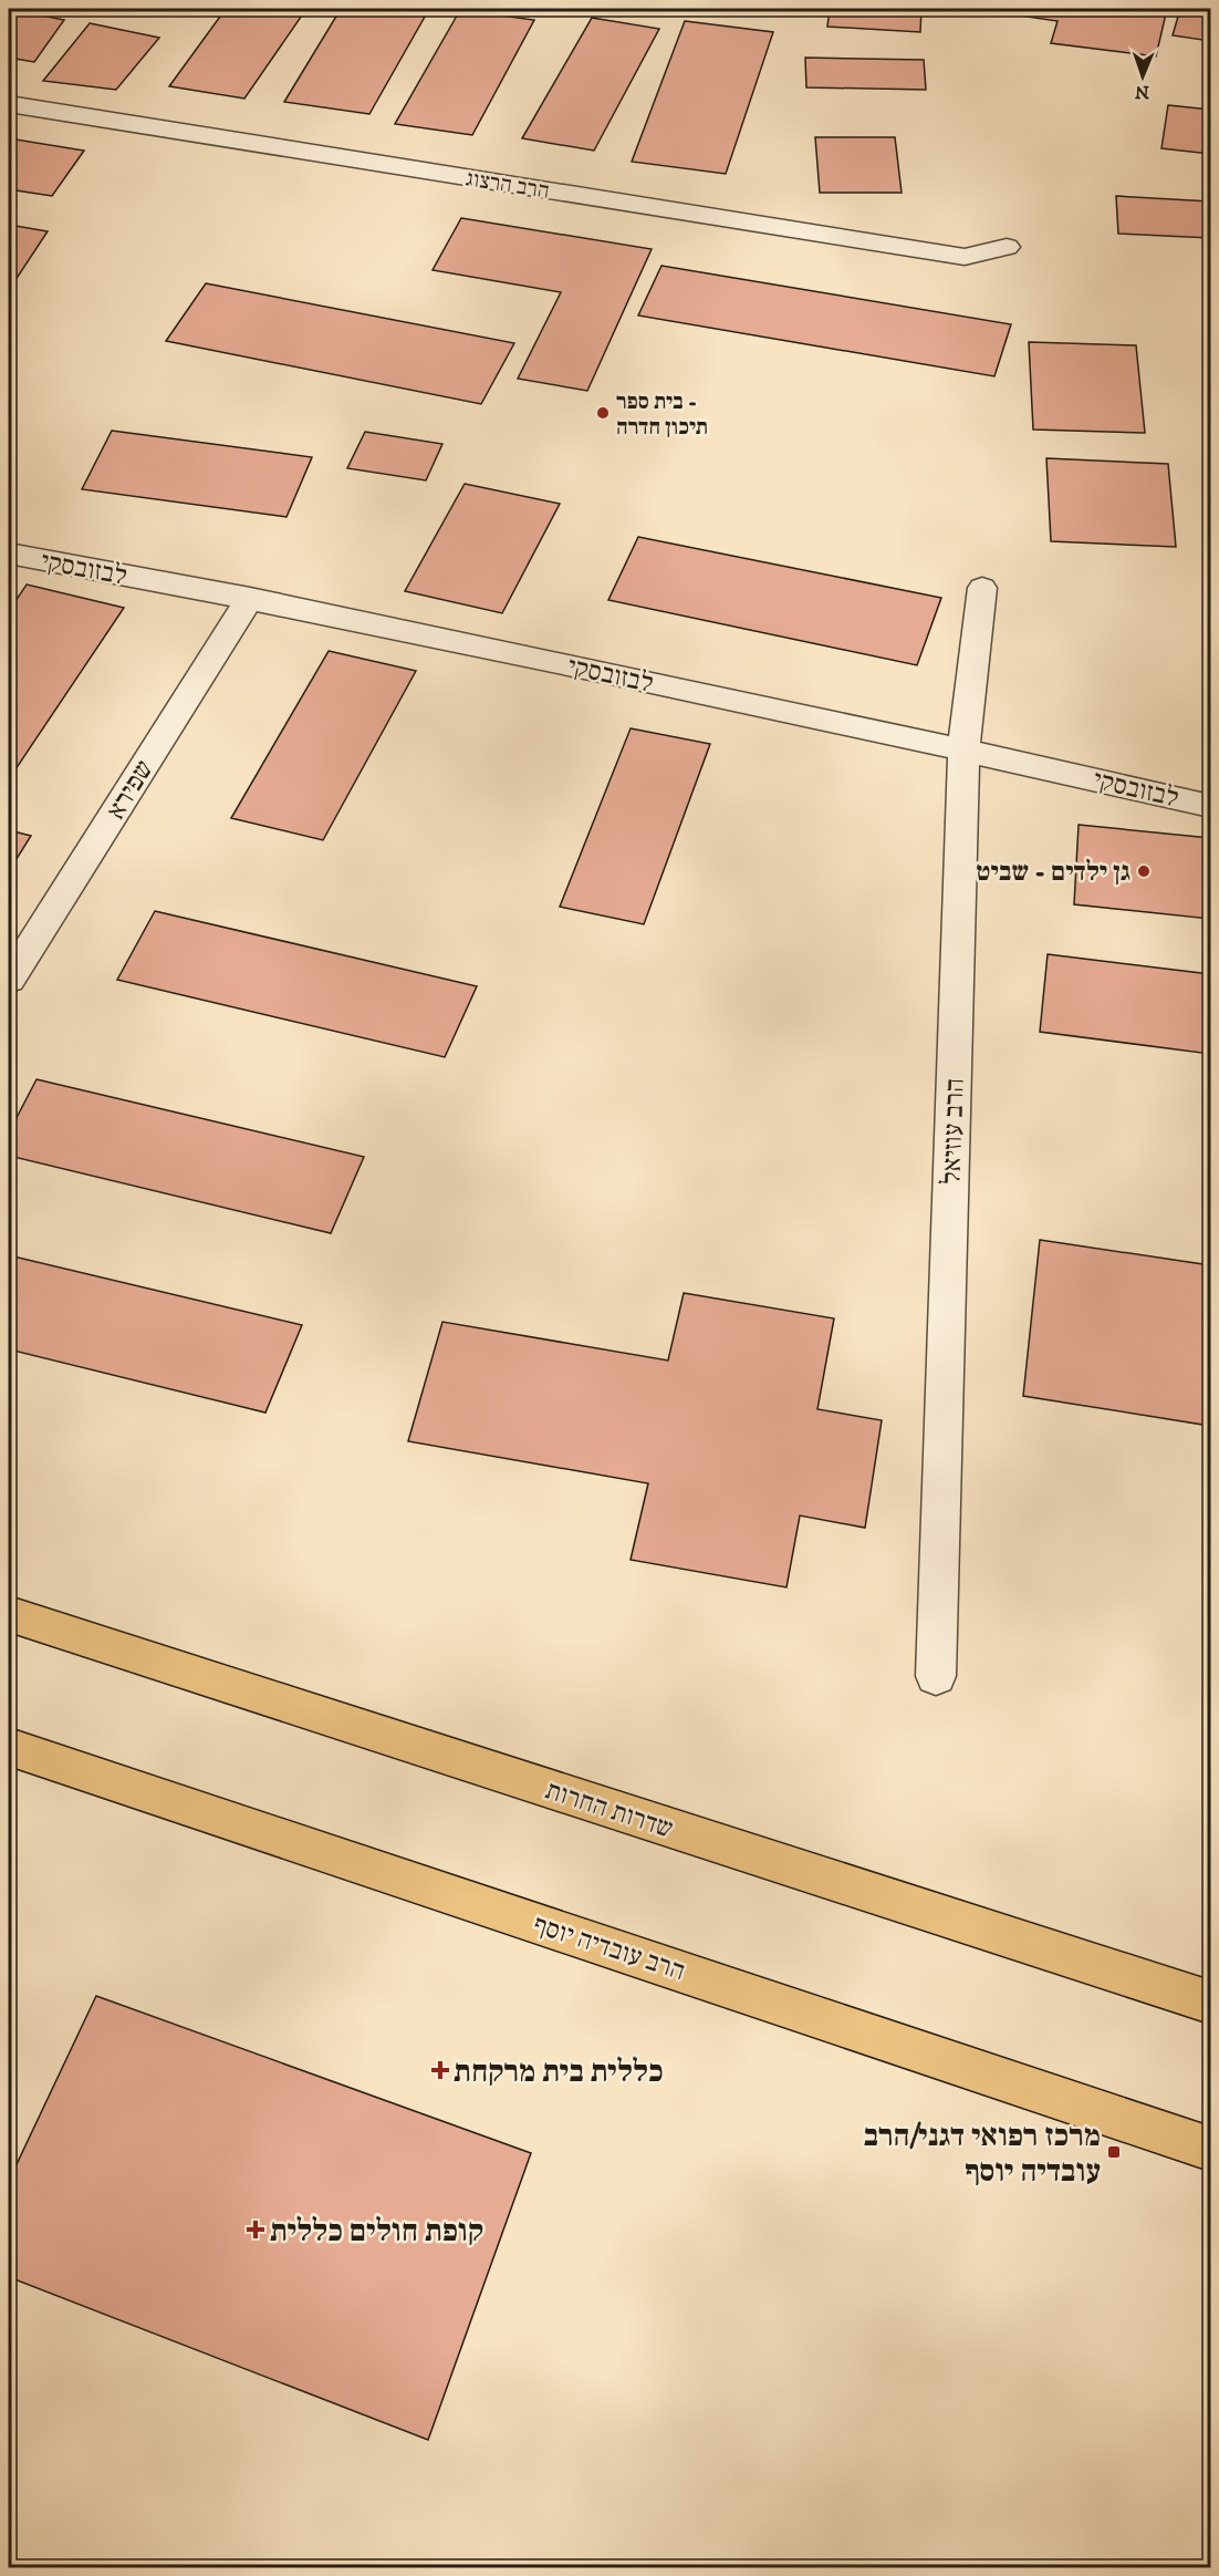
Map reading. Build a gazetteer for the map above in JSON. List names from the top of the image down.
{
  "streets": {
    "main road": ["שדרות החרות", "הרב עובדיה יוסף"],
    "street": [
      "הרב הרצוג",
      "לבזובסקי",
      "שפירא",
      "הרב עוזיאל"
    ]
  },
  "crossings": [
    ["לבזובסקי", "שפירא"],
    ["לבזובסקי", "הרב עוזיאל"]
  ],
  "places": {
    "other": ["בית ספר - תיכון חדרה", "גן ילדים - שביט"],
    "health": ["כללית בית מרקחת", "קופת חולים כללית"],
    "transit": ["מרכז רפואי דגני/הרב עובדיה יוסף"]
  },
  "north": "bottom"
}
